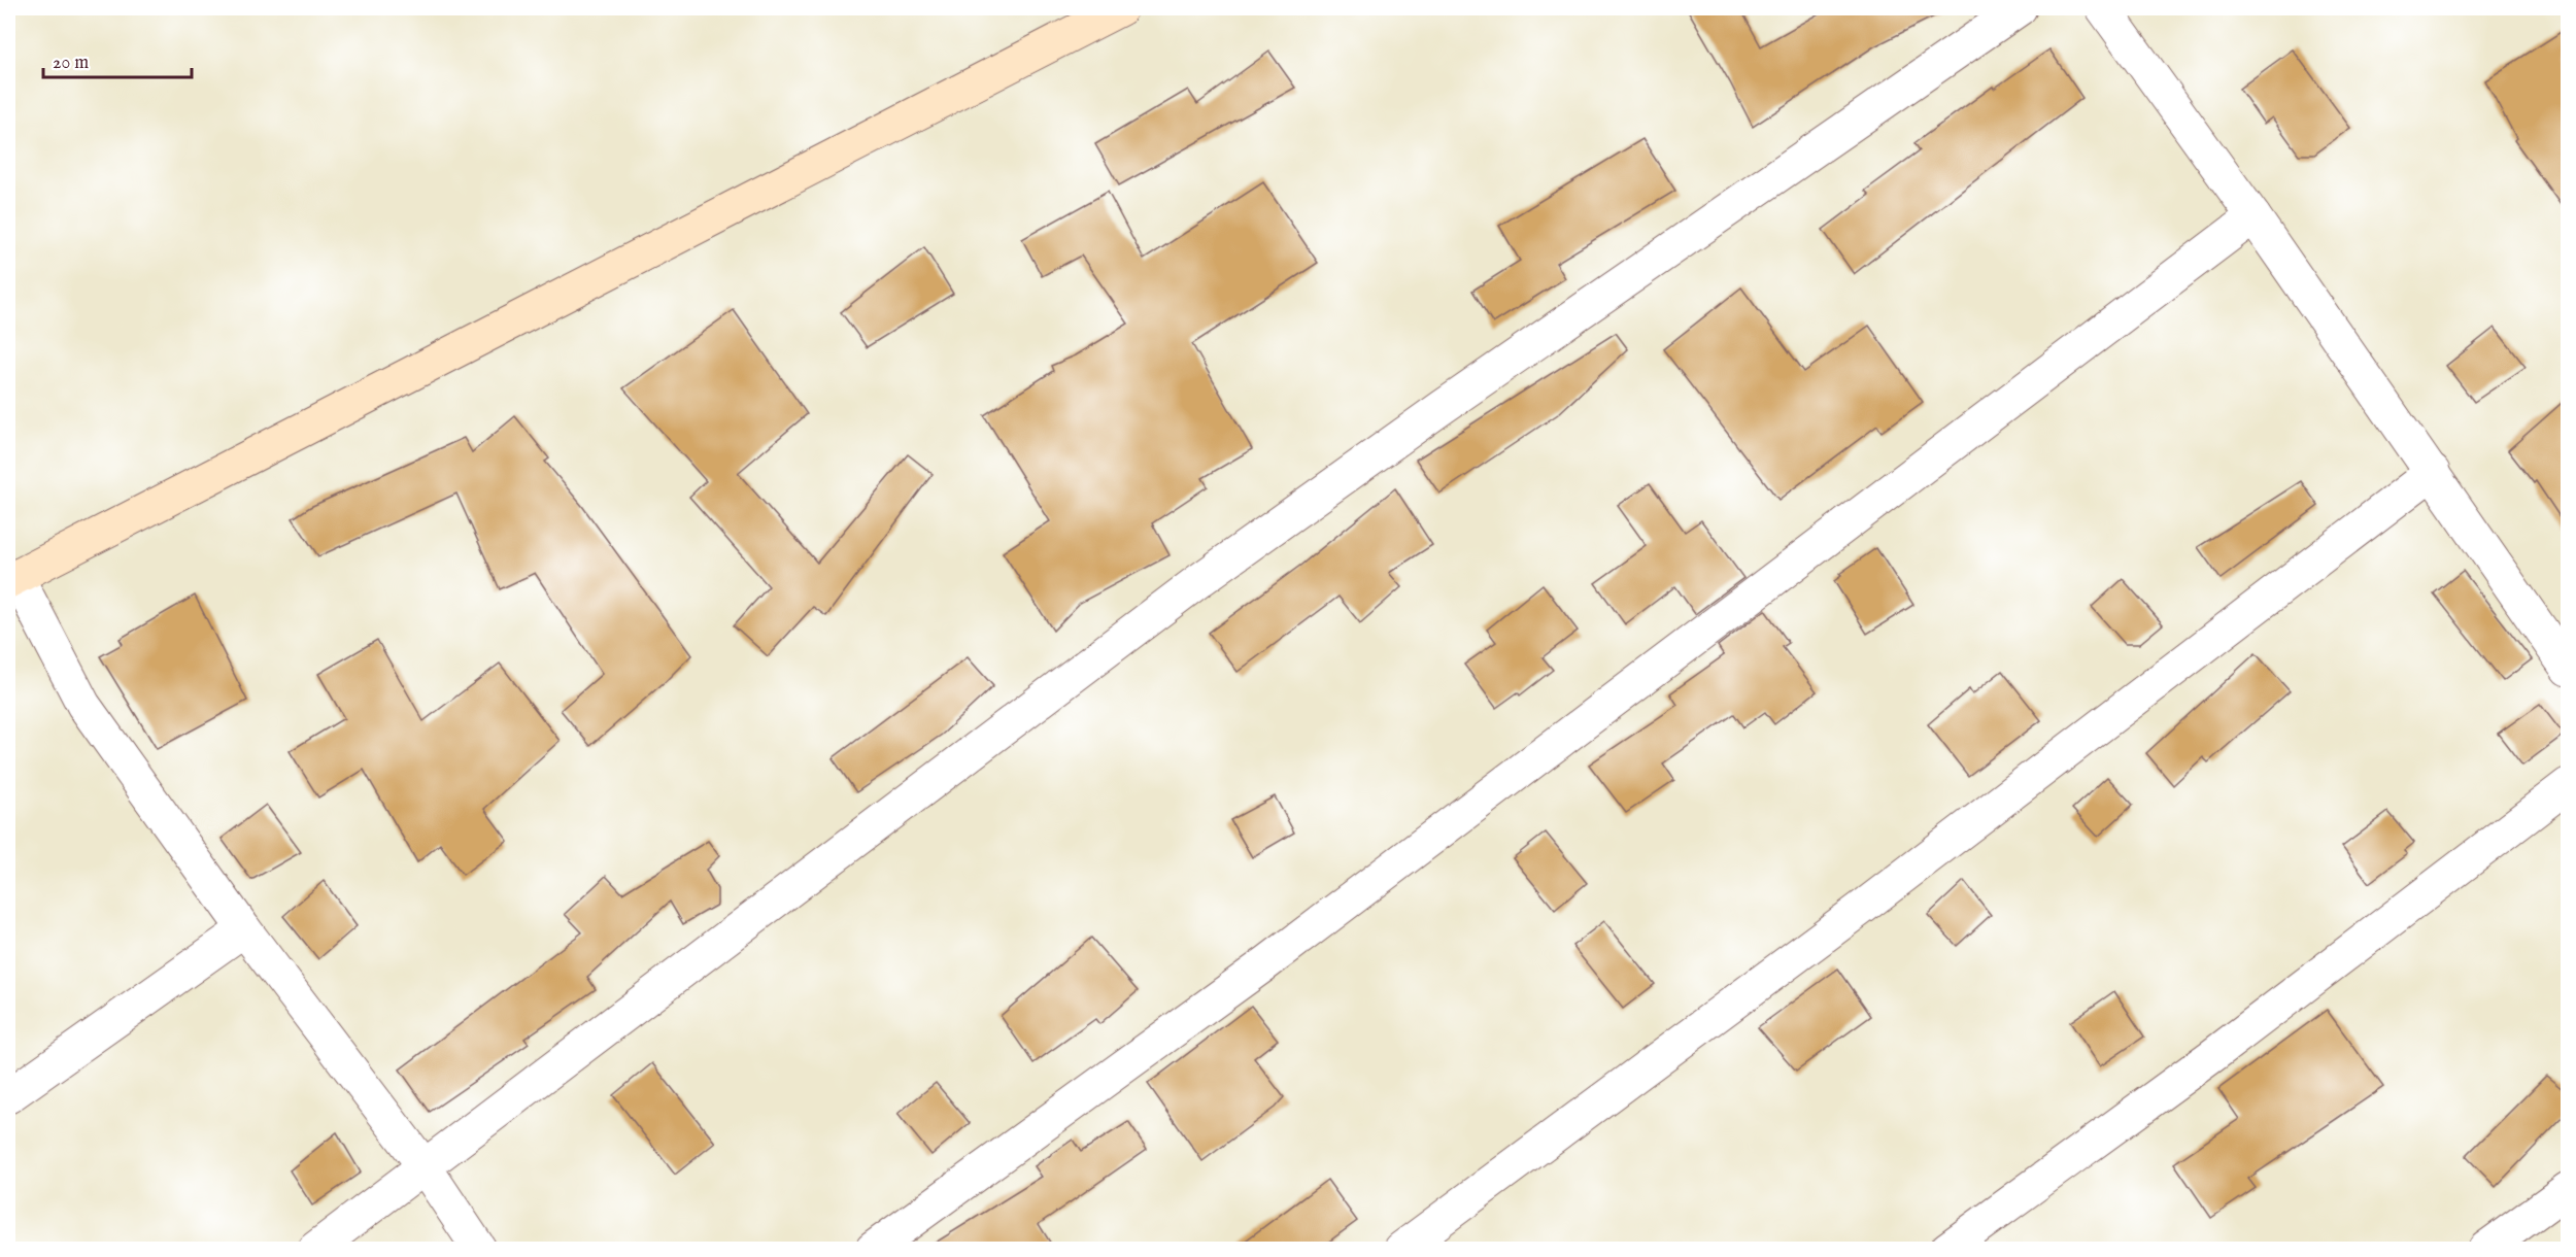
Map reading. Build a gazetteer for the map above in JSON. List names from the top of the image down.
{
  "scale_bar": "20 m"
}
